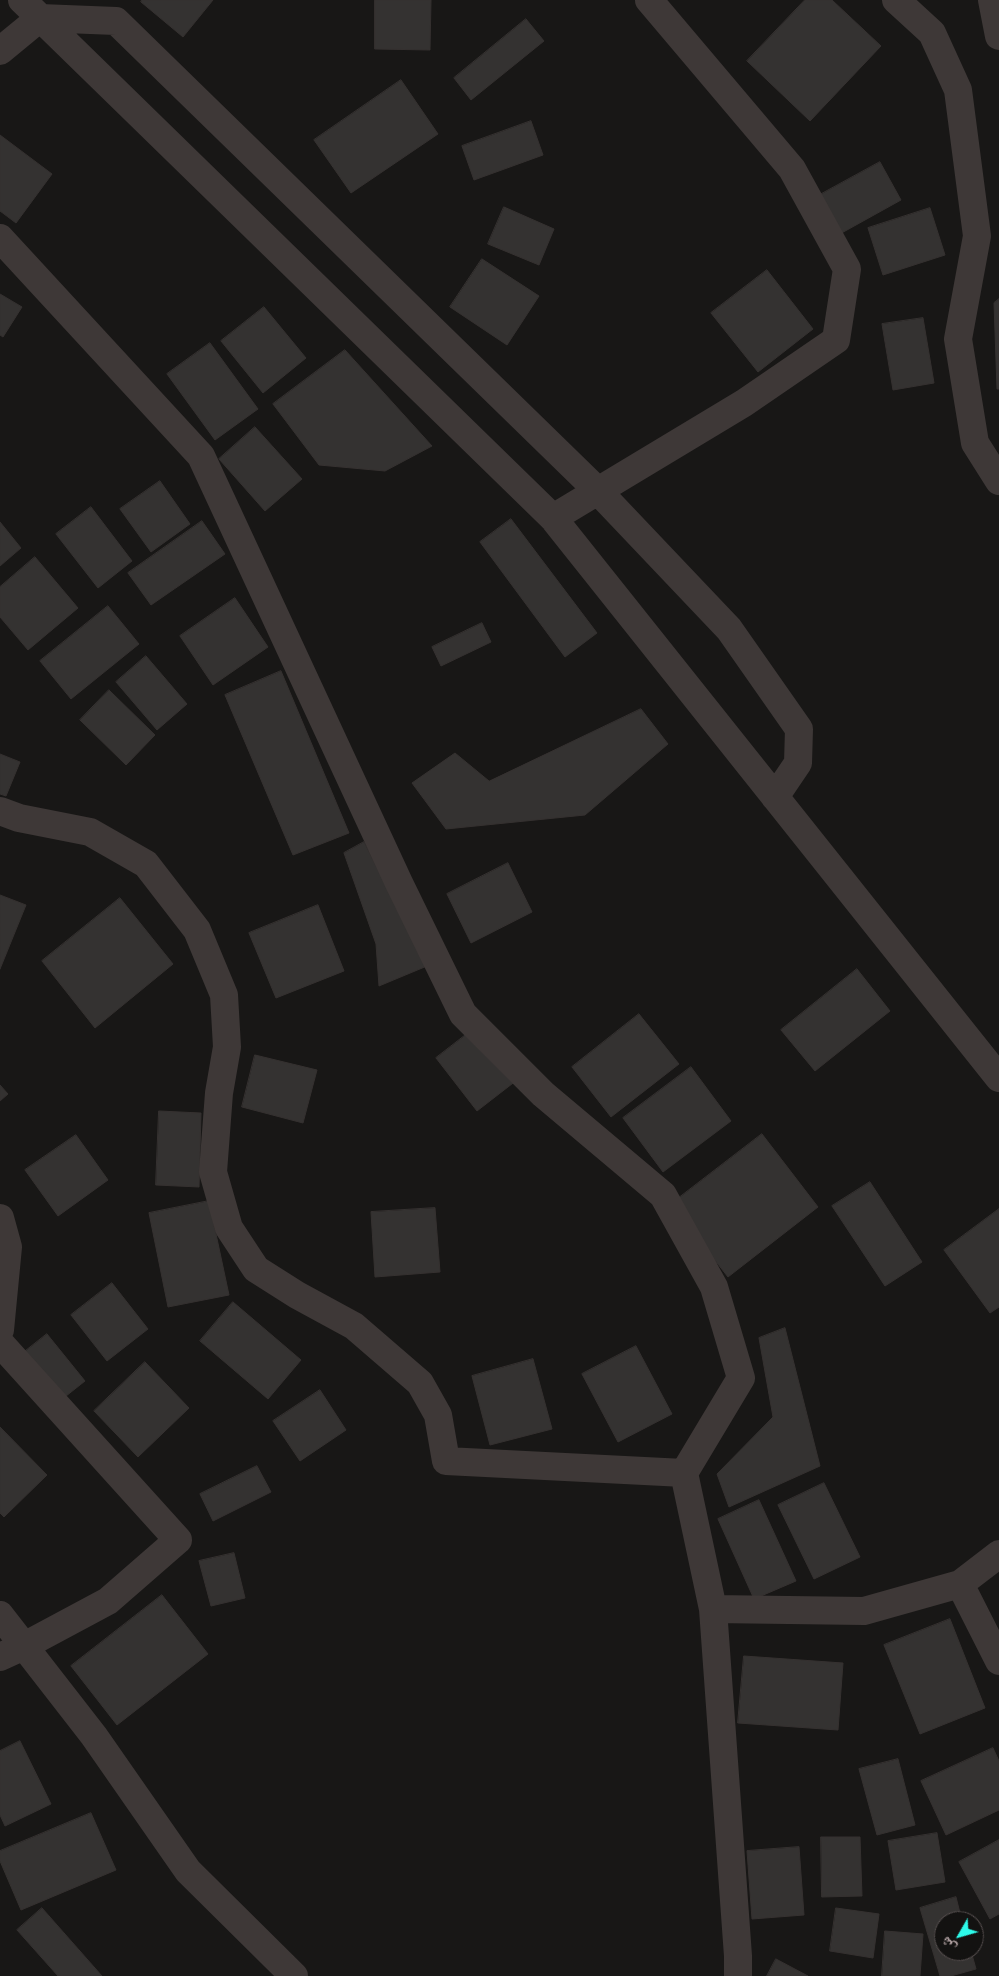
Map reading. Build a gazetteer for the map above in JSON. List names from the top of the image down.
{
  "north": "bottom left"
}
